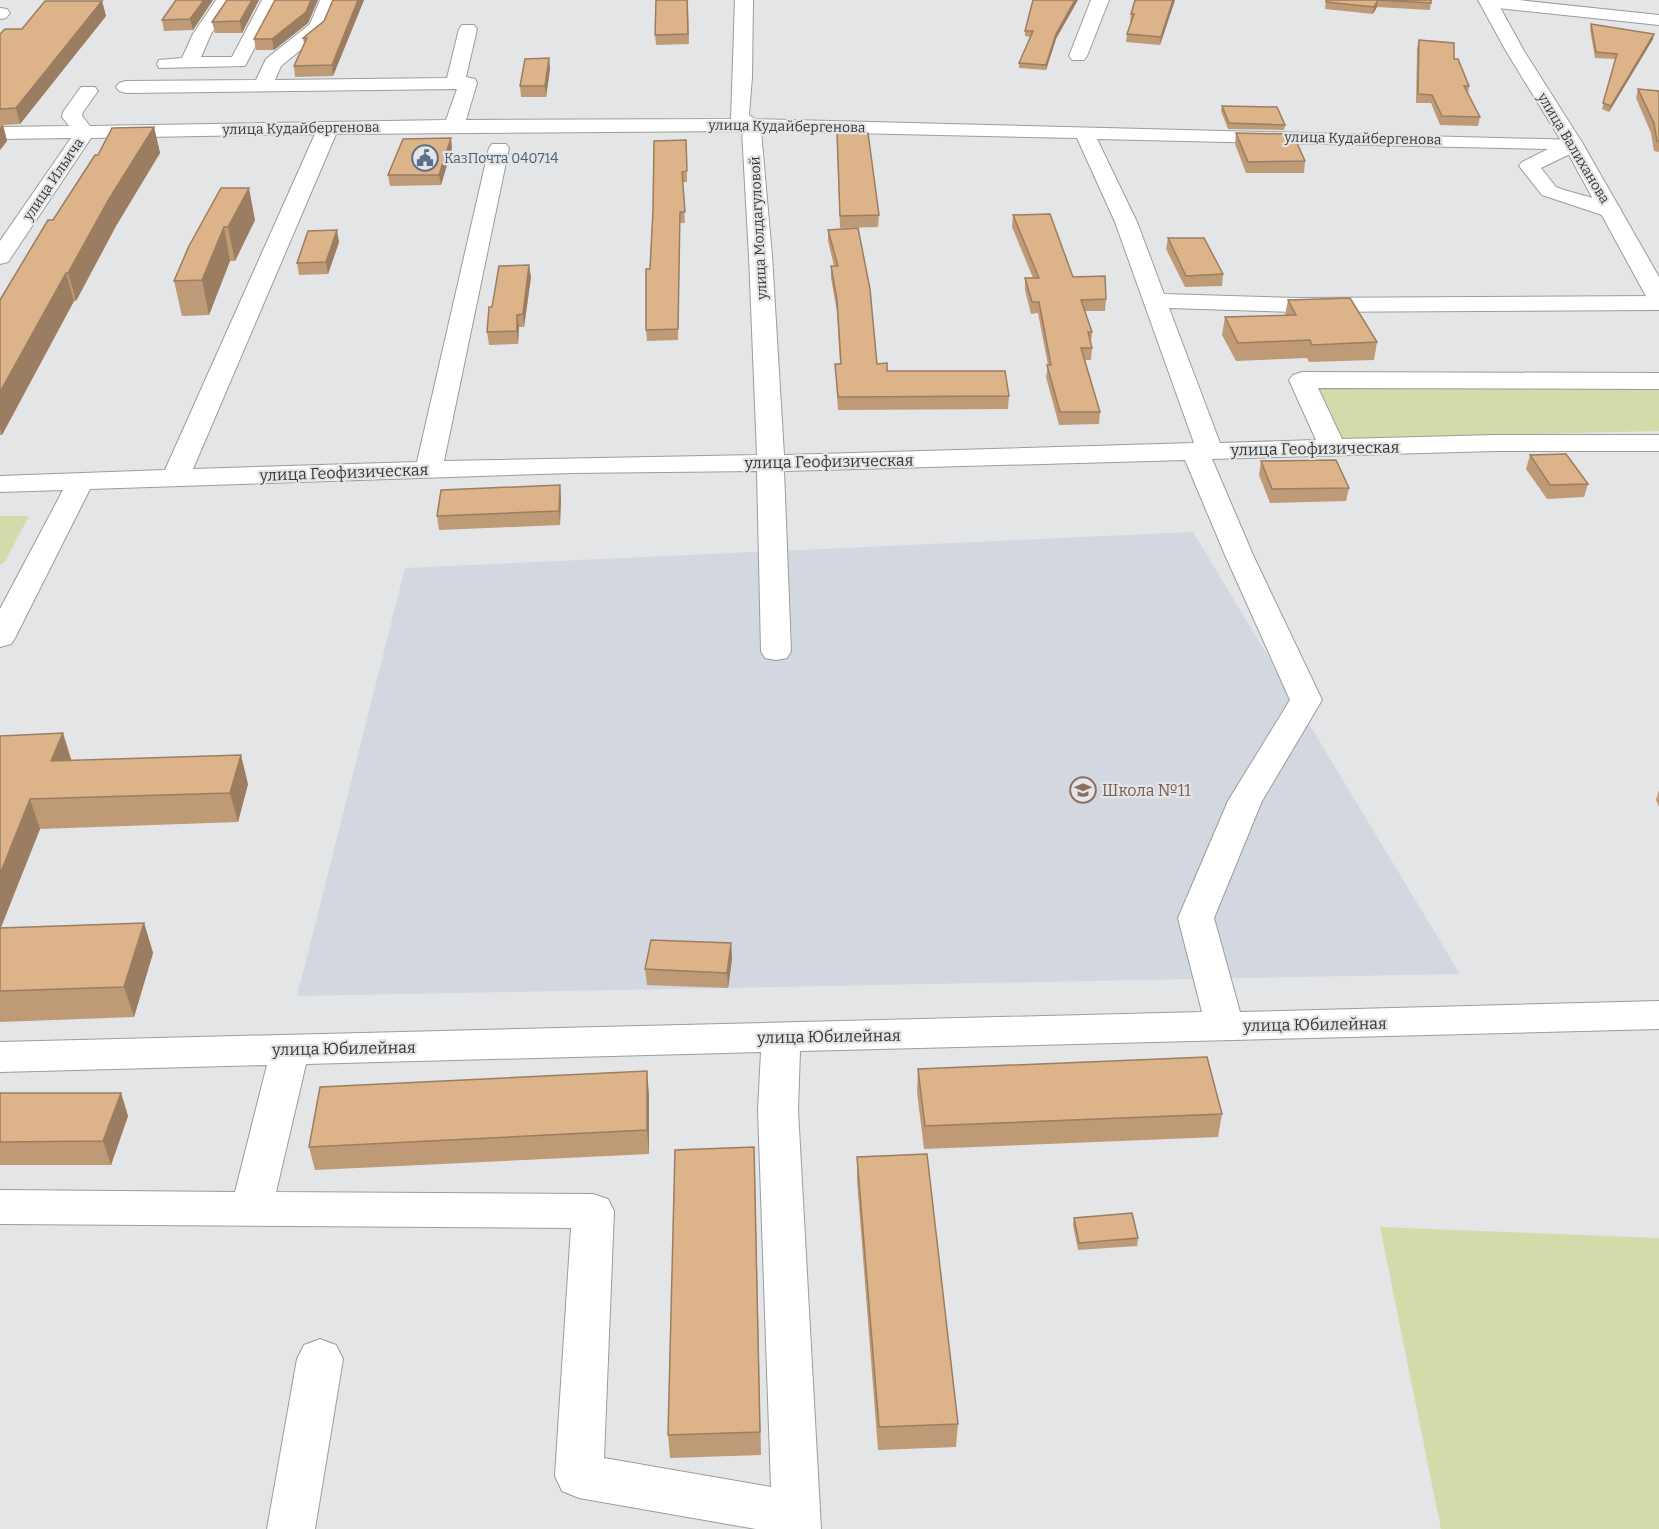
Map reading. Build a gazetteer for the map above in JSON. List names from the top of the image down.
{
  "streets": {
    "street": [
      "улица Кудайбергенова",
      "улица Валиханова",
      "улица Ильича",
      "улица Молдагуловой",
      "улица Геофизическая",
      "улица Юбилейная"
    ]
  },
  "crossings": [
    ["улица Кудайбергенова", "улица Валиханова"],
    ["улица Кудайбергенова", "улица Ильича"],
    ["улица Кудайбергенова", "улица Молдагуловой"],
    ["улица Молдагуловой", "улица Геофизическая"]
  ],
  "places": {
    "public building": ["КазПочта 040714"],
    "school or university": ["Школа №11"]
  }
}
